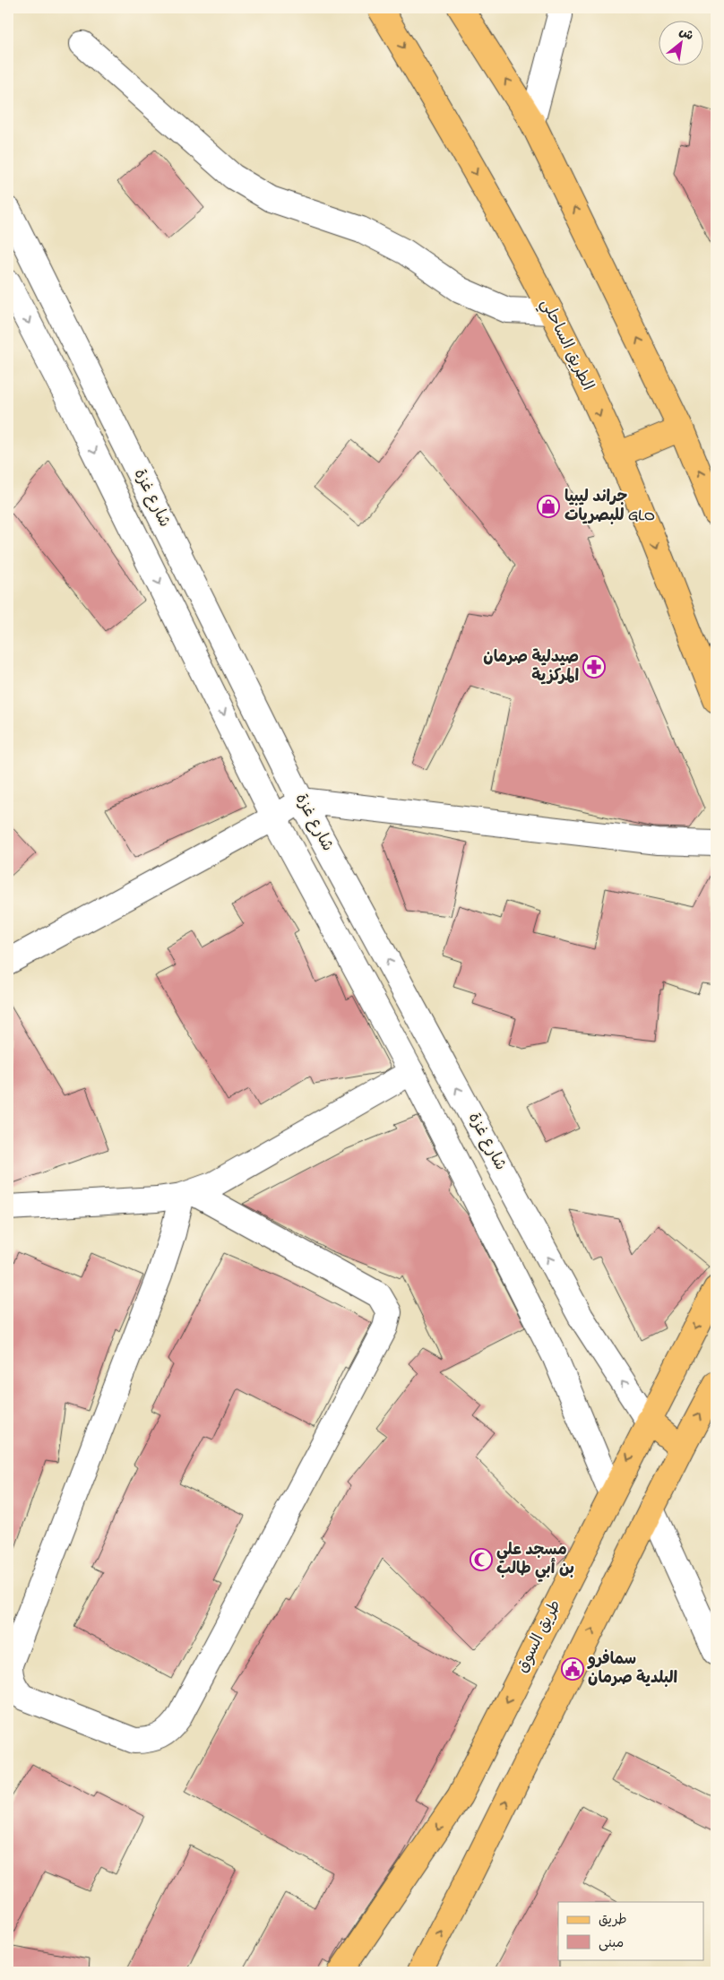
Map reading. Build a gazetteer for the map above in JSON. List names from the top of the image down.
{
  "streets": {
    "main road": ["الطريق الساحلي", "طريق السوق"],
    "street": ["شارع غزة"]
  },
  "crossings": [
    ["شارع غزة", "طريق السوق"]
  ],
  "places": {
    "shop": ["جراند ليبيا للبصريات GLO"],
    "pharmacy": ["صيدلية صرمان المركزية"],
    "mosque": ["مسجد علي بن أبي طالب"],
    "public building": ["سمافرو البلدية صرمان"]
  },
  "legend": ["طريق", "مبنى"],
  "north": "top right"
}
